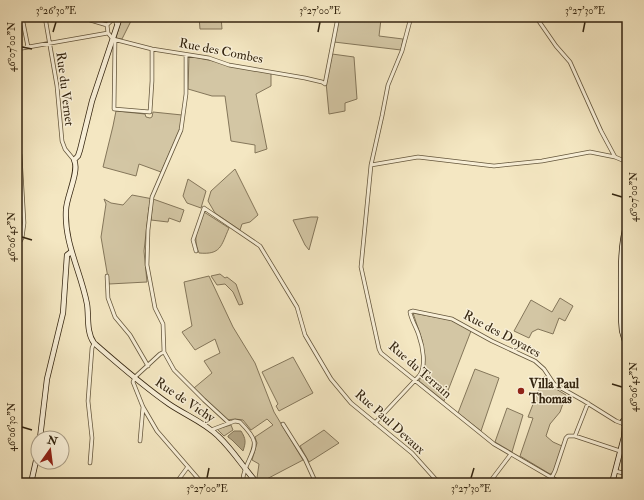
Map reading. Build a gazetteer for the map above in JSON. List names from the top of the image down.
{
  "streets": {
    "street": [
      "Rue des Combes",
      "Rue du Vernet",
      "Rue des Doyates",
      "Rue du Terrain",
      "Rue de Vichy",
      "Rue Paul Devaux"
    ]
  },
  "crossings": [
    ["Rue des Doyates", "Rue du Terrain"]
  ],
  "places": ["Villa Paul Thomas"],
  "north": "top",
  "coordinates": [
    "3°26'30\"E",
    "3°27'00\"E",
    "3°27'30\"E",
    "46°07'00\"N",
    "46°06'45\"N",
    "46°06'30\"N"
  ]
}
